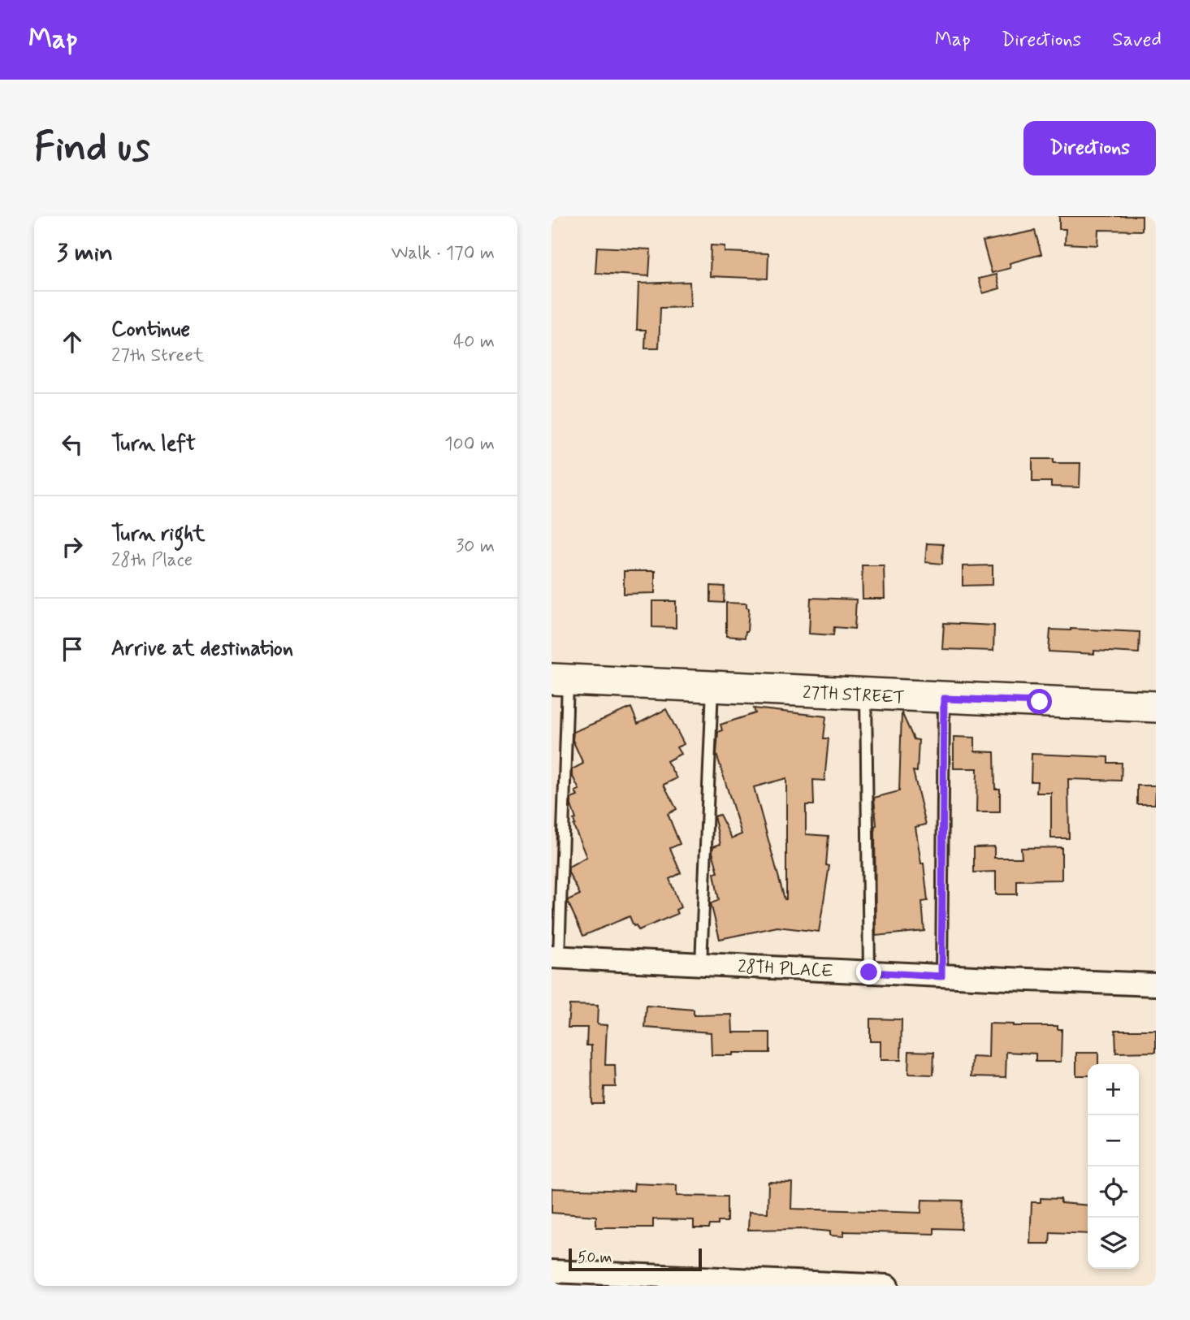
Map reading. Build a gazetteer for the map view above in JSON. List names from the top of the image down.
{
  "streets": {
    "street": ["27TH STREET", "28TH PLACE"]
  },
  "scale_bar": "50 m",
  "page": {
    "header": "Map",
    "nav": ["Map", "Directions", "Saved"],
    "buttons": "Directions",
    "title": "Find us",
    "heading": ["3 min", "Walk · 170 m"],
    "list": [
      ["Continue", "27th Street", "40 m"],
      ["Turn left", "100 m"],
      ["Turn right", "28th Place", "30 m"],
      "Arrive at destination"
    ],
    "map_buttons": ["+", "−"],
    "scale": "50 m"
  }
}
